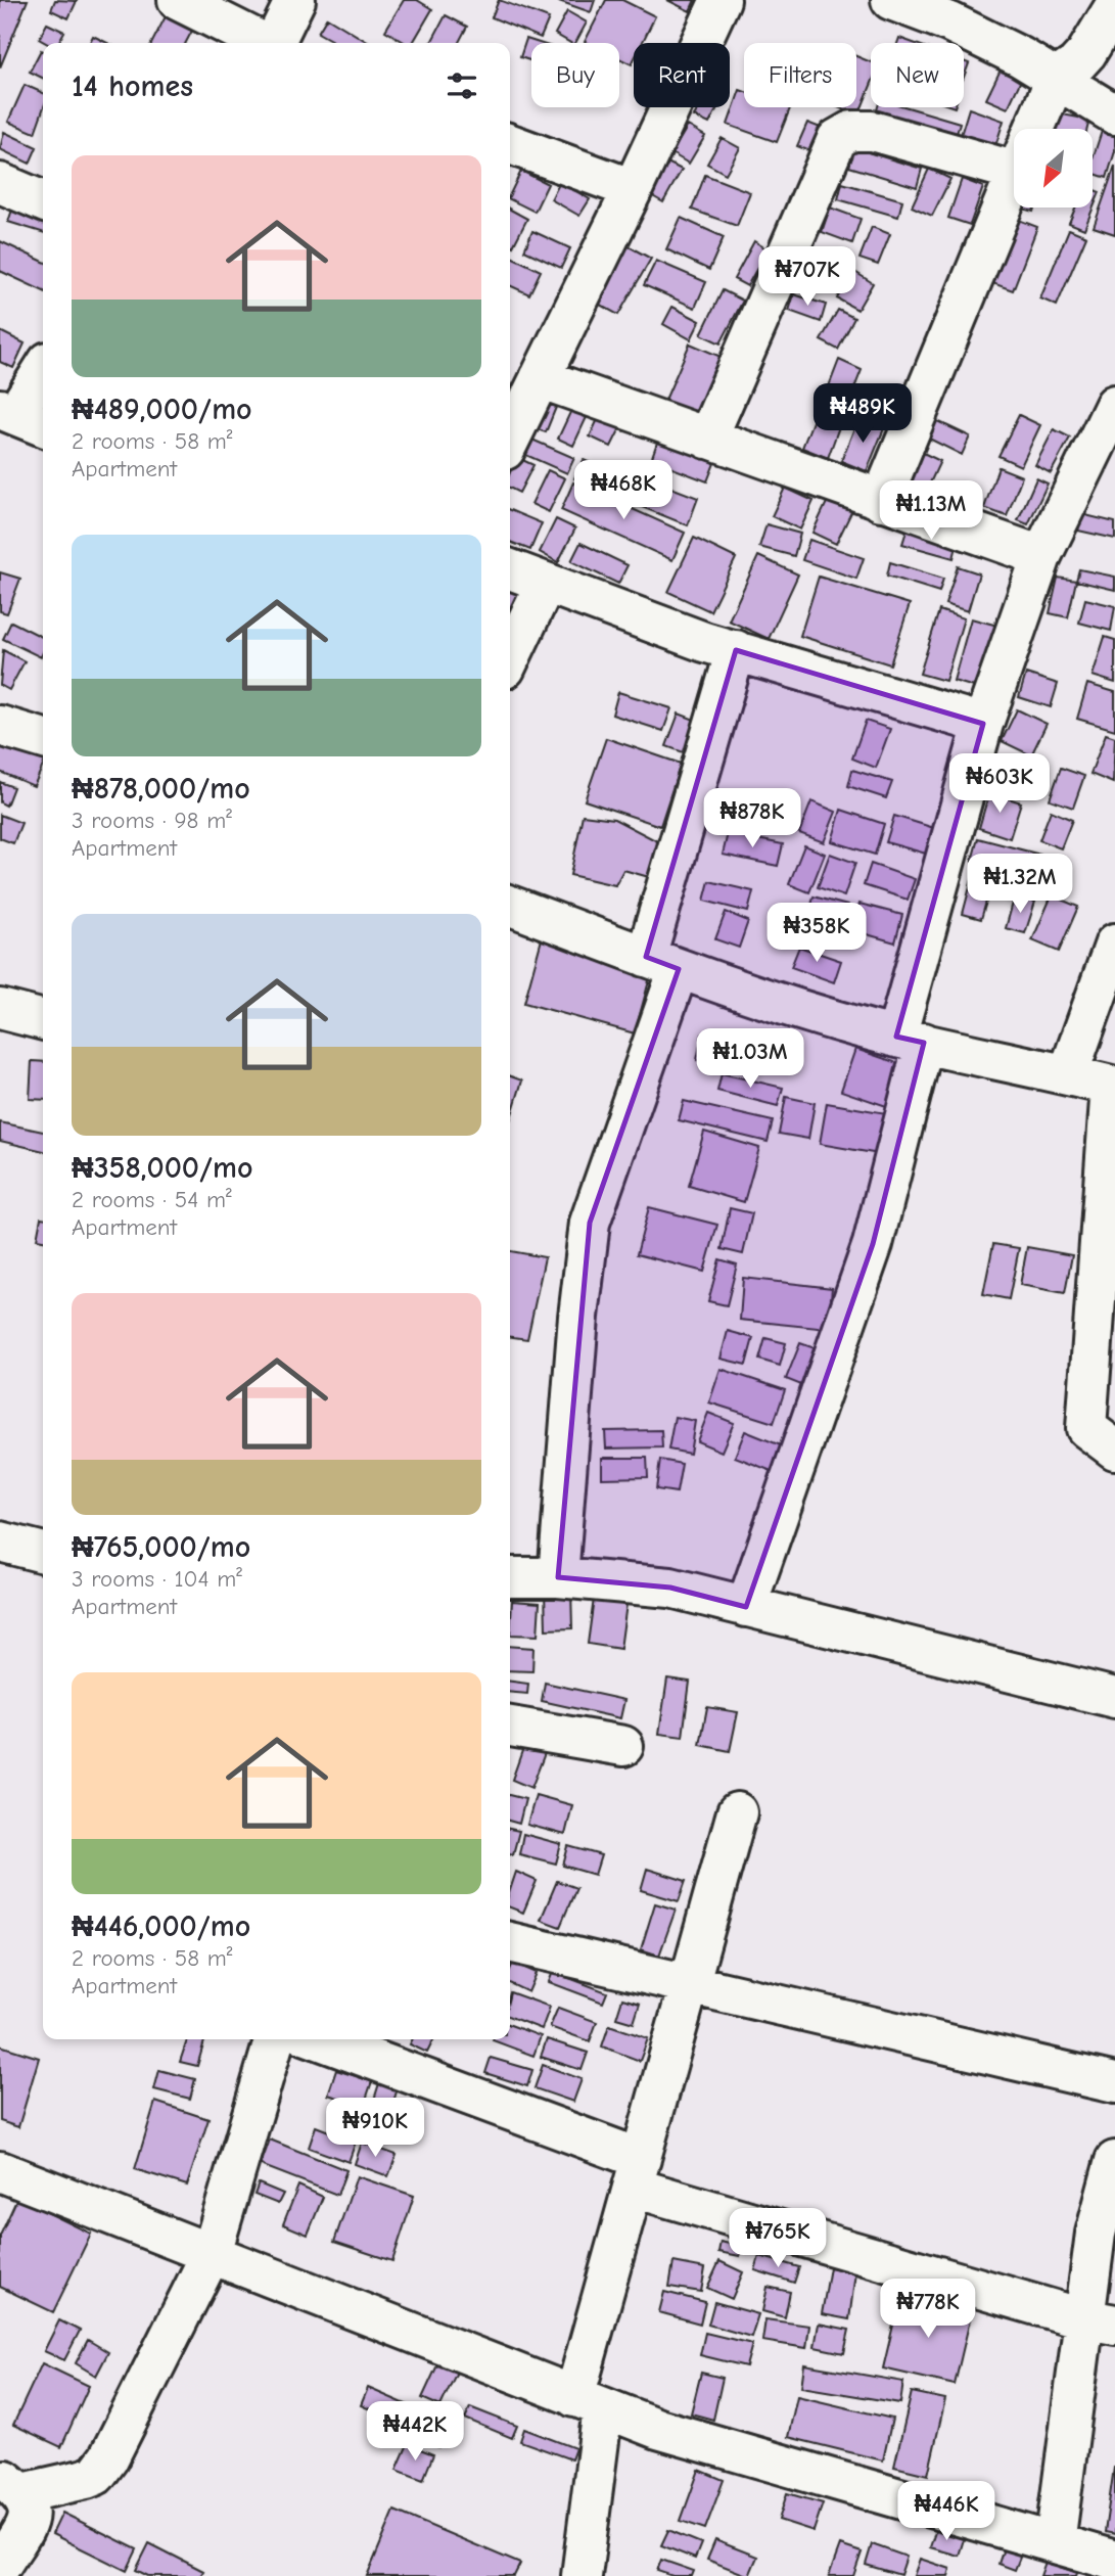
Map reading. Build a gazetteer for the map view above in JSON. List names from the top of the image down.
{
  "north": "bottom left",
  "page": {
    "chip": [
      "Buy",
      "Rent",
      "Filters",
      "New"
    ],
    "heading": "14 homes",
    "list": [
      {
        "name": "₦489,000/mo",
        "note": "2 rooms · 58 m² · Apartment"
      },
      {
        "name": "₦878,000/mo",
        "note": "3 rooms · 98 m² · Apartment"
      },
      {
        "name": "₦358,000/mo",
        "note": "2 rooms · 54 m² · Apartment"
      },
      {
        "name": "₦765,000/mo",
        "note": "3 rooms · 104 m² · Apartment"
      },
      {
        "name": "₦446,000/mo",
        "note": "2 rooms · 58 m² · Apartment"
      }
    ],
    "price": [
      "₦707K",
      "₦489K",
      "₦468K",
      "₦1.13M",
      "₦603K",
      "₦878K",
      "₦1.32M",
      "₦358K",
      "₦1.03M",
      "₦910K",
      "₦765K",
      "₦778K",
      "₦442K",
      "₦446K"
    ]
  }
}
